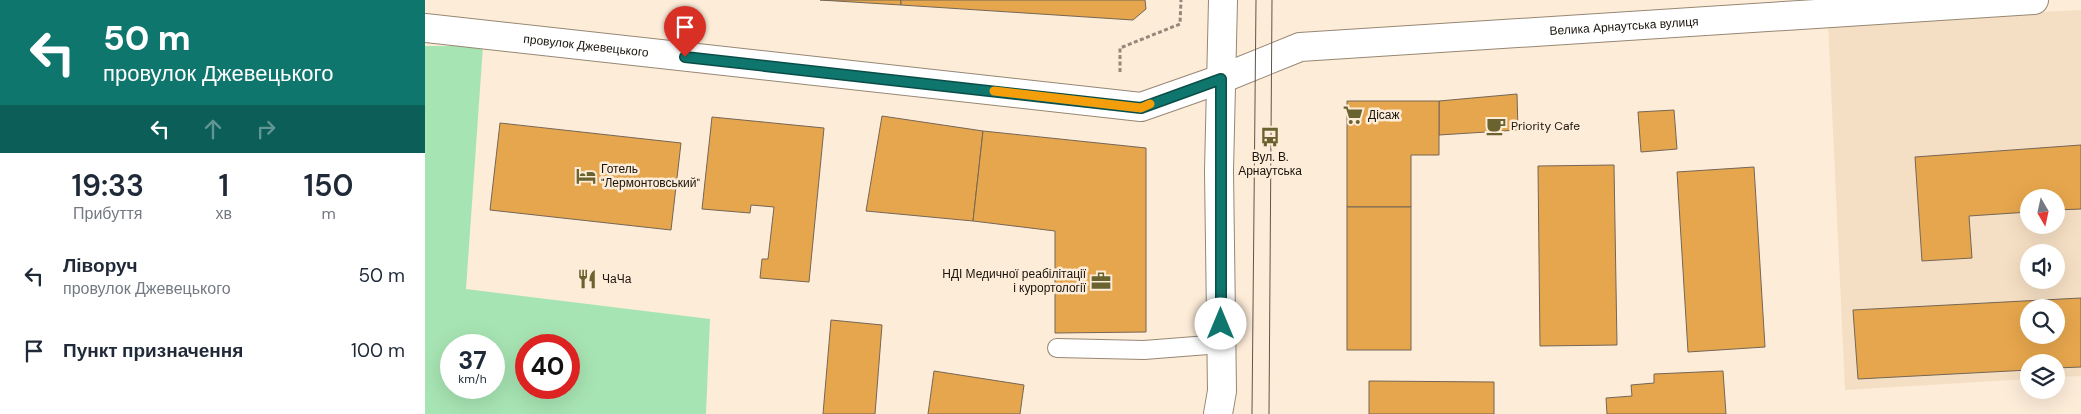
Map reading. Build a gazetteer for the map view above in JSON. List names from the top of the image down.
{
  "streets": {
    "street": ["Велика Арнаутська вулиця", "провулок Джевецького"]
  },
  "crossings": [
    ["Велика Арнаутська вулиця", "провулок Джевецького"]
  ],
  "places": {
    "supermarket": ["Дісаж"],
    "cafe": ["Priority Cafe"],
    "bus stop": ["Вул. В. Арнаутська"],
    "hotel": ["Готель \"Лермонтовський\""],
    "restaurant": ["ЧаЧа"],
    "office": ["НДІ Медичної реабілітації і курортології"]
  },
  "north": "bottom",
  "page": {
    "turn": ["50 m", "провулок Джевецького"],
    "eta": [
      "19:33",
      "Прибуття",
      "1",
      "хв",
      "150",
      "m"
    ],
    "list": [
      {
        "name": "Ліворуч",
        "note": "провулок Джевецького",
        "value": "50 m"
      },
      {
        "name": "Пункт призначення",
        "value": "100 m"
      }
    ],
    "speed": "37 km/h",
    "limit": "40"
  }
}
